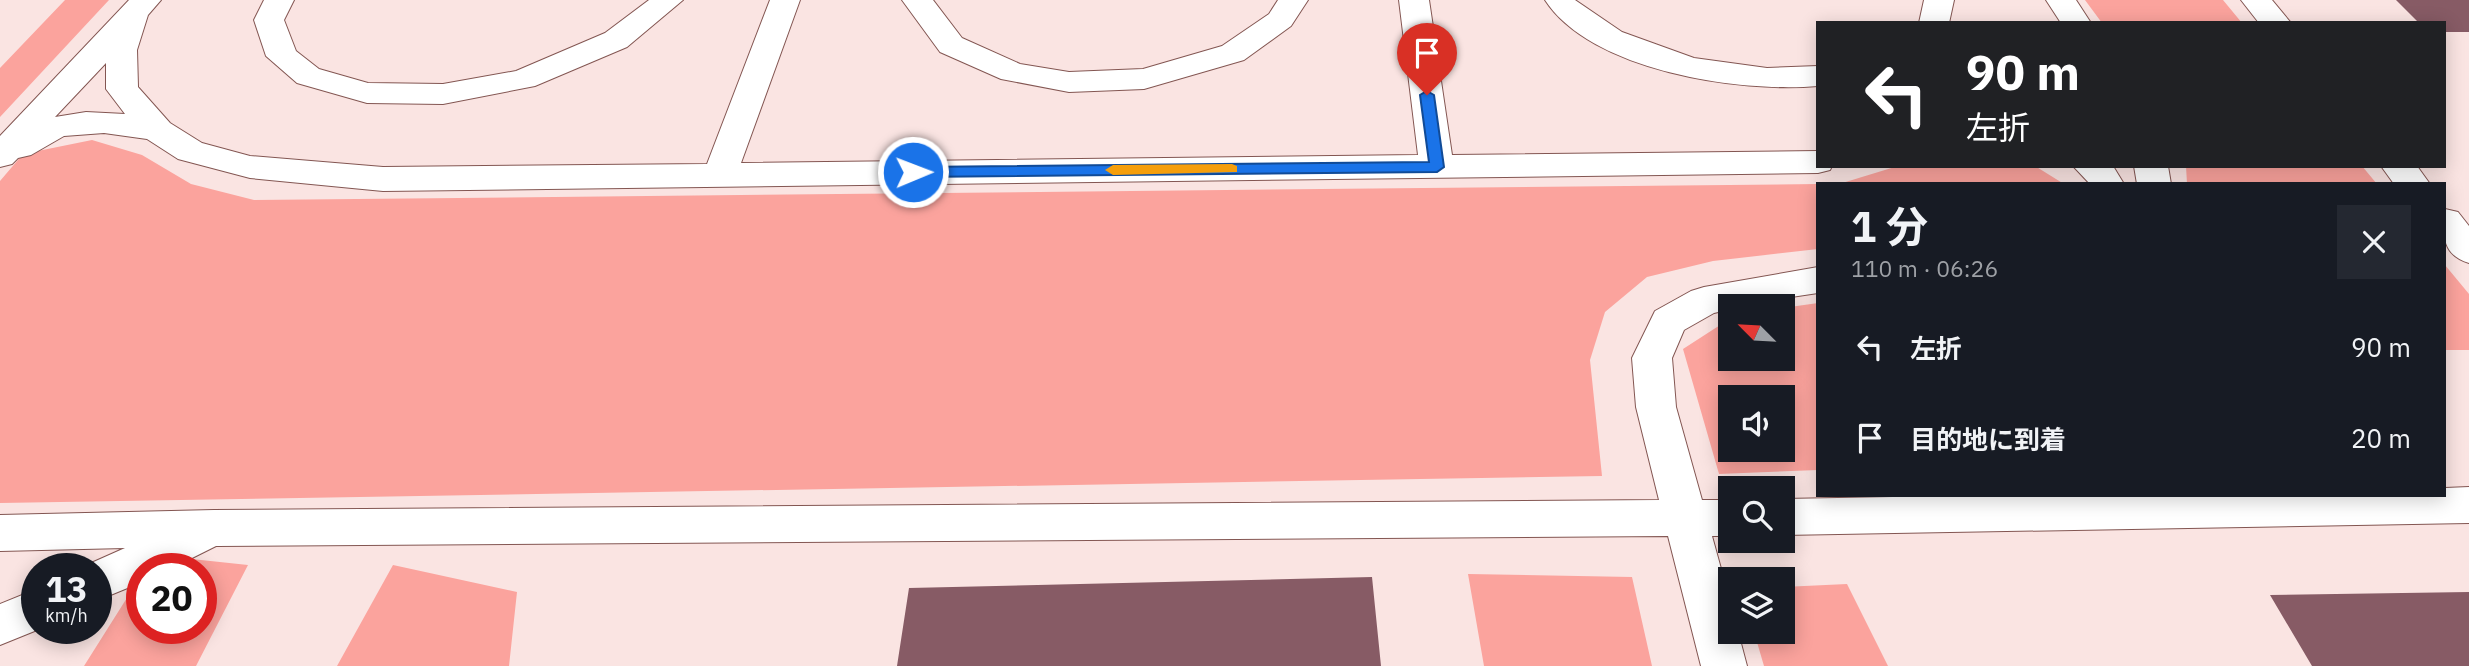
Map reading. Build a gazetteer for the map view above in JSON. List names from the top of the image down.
{
  "north": "top left",
  "page": {
    "turn": ["90 m", "左折"],
    "heading": ["1 分", "110 m · 06:26"],
    "list": [
      {
        "name": "左折",
        "value": "90 m"
      },
      {
        "name": "目的地に到着",
        "value": "20 m"
      }
    ],
    "speed": "13 km/h",
    "limit": "20"
  }
}
